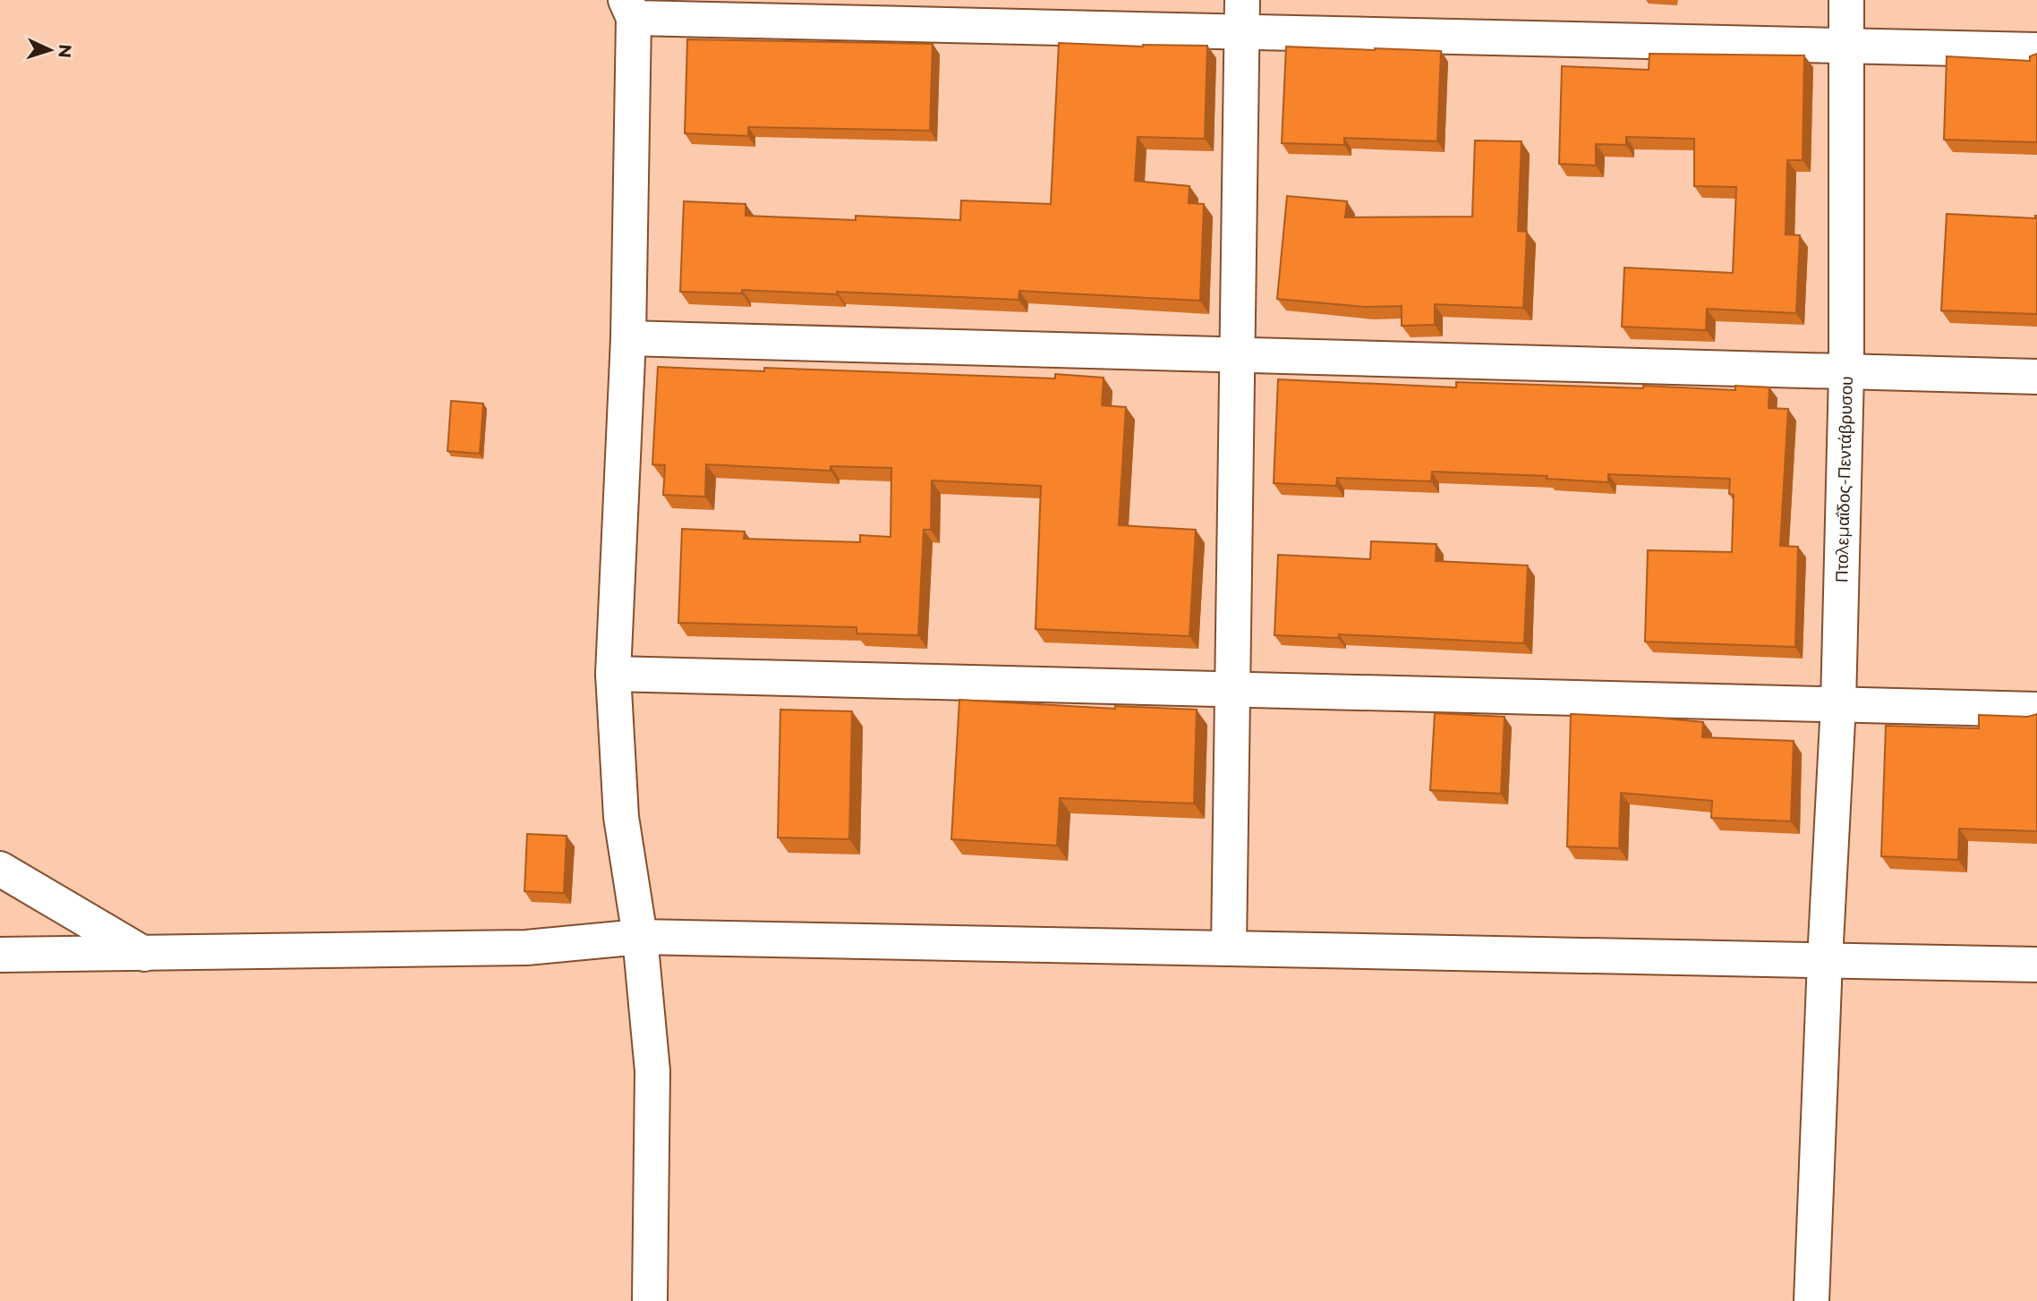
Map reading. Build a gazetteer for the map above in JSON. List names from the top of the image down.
{
  "streets": {
    "street": ["Πτολεμαΐδος-Πεντάβρυσου"]
  },
  "north": "right"
}
